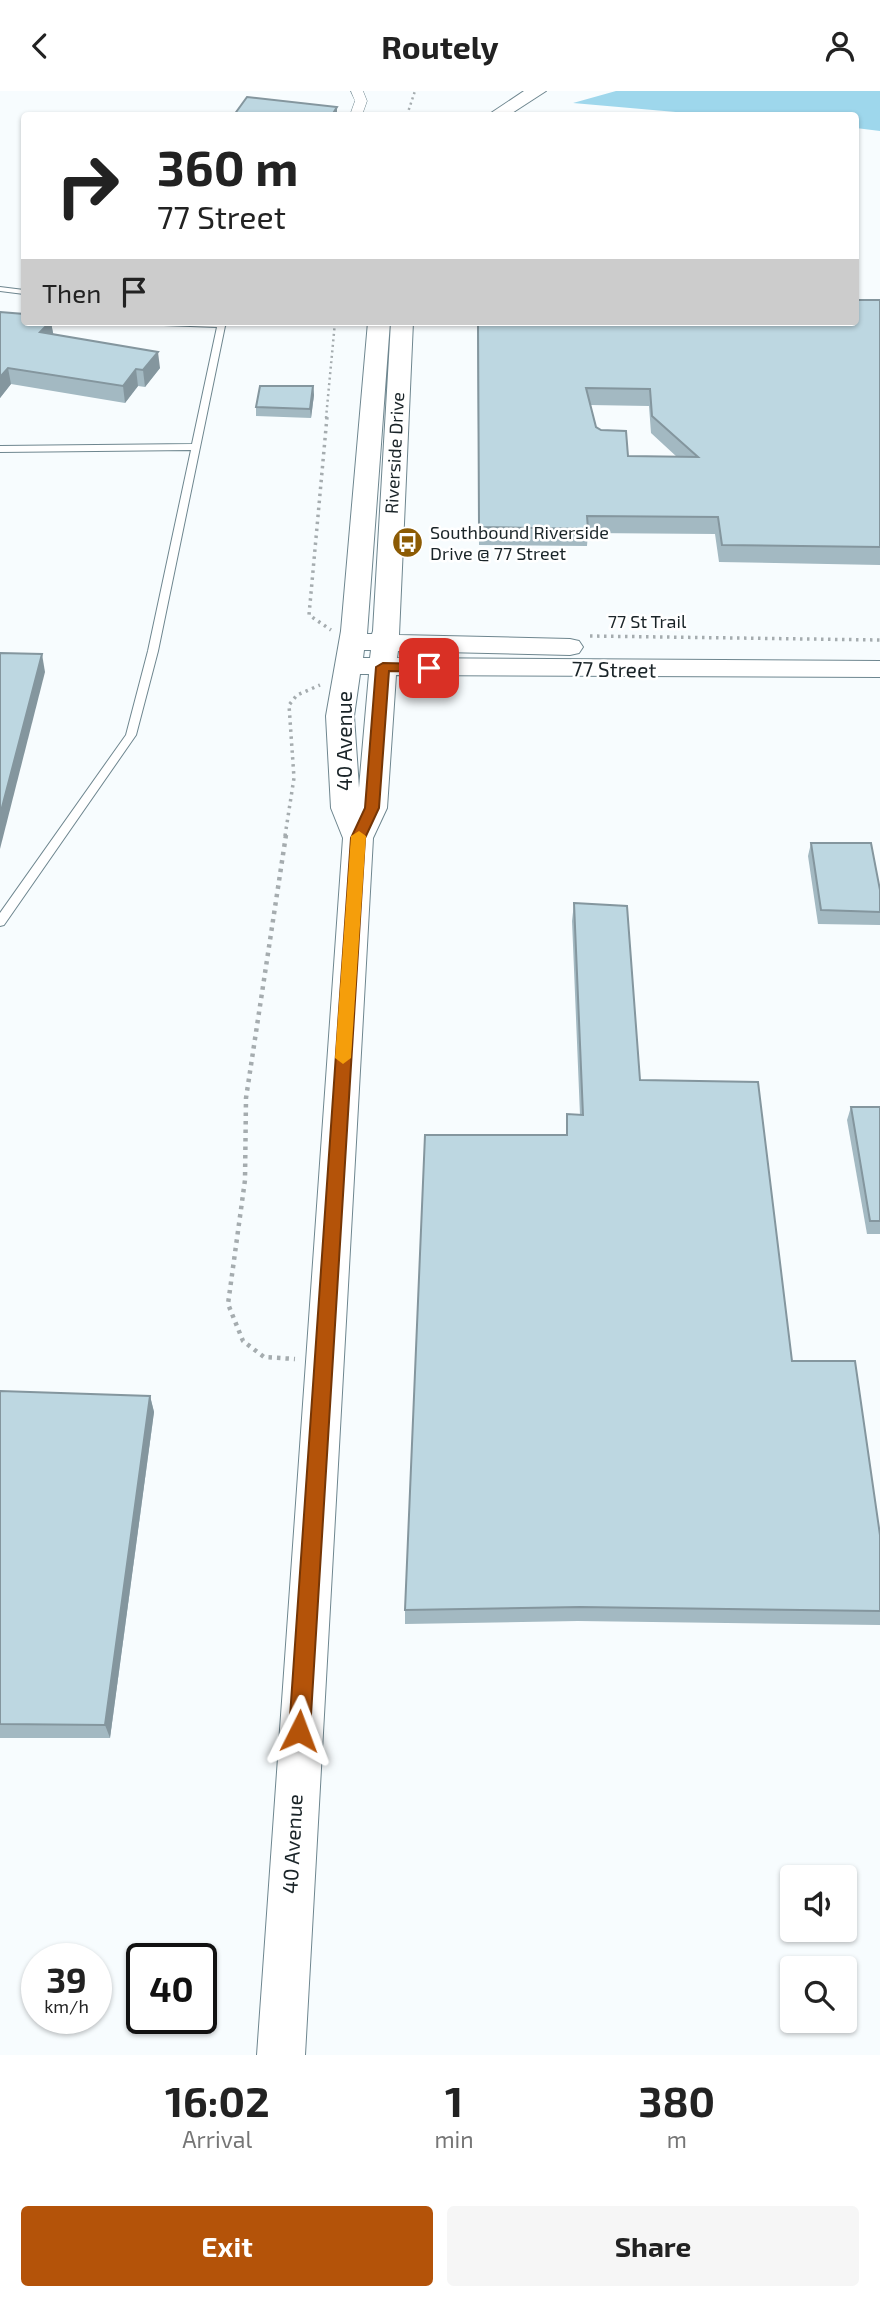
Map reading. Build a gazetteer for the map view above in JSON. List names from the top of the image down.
{
  "streets": {
    "main road": ["Riverside Drive", "77 Street", "40 Avenue"],
    "path": ["77 St Trail"]
  },
  "crossings": [
    ["Riverside Drive", "77 Street"],
    ["Riverside Drive", "40 Avenue"],
    ["77 Street", "40 Avenue"]
  ],
  "places": {
    "bus stop": ["Southbound Riverside Drive @ 77 Street"]
  },
  "page": {
    "header": "Routely",
    "turn": ["360 m", "77 Street"],
    "then": "Then",
    "speed": "39 km/h",
    "limit": "40",
    "eta": [
      "16:02",
      "Arrival",
      "1",
      "min",
      "380",
      "m"
    ],
    "buttons": ["Exit", "Share"]
  }
}
